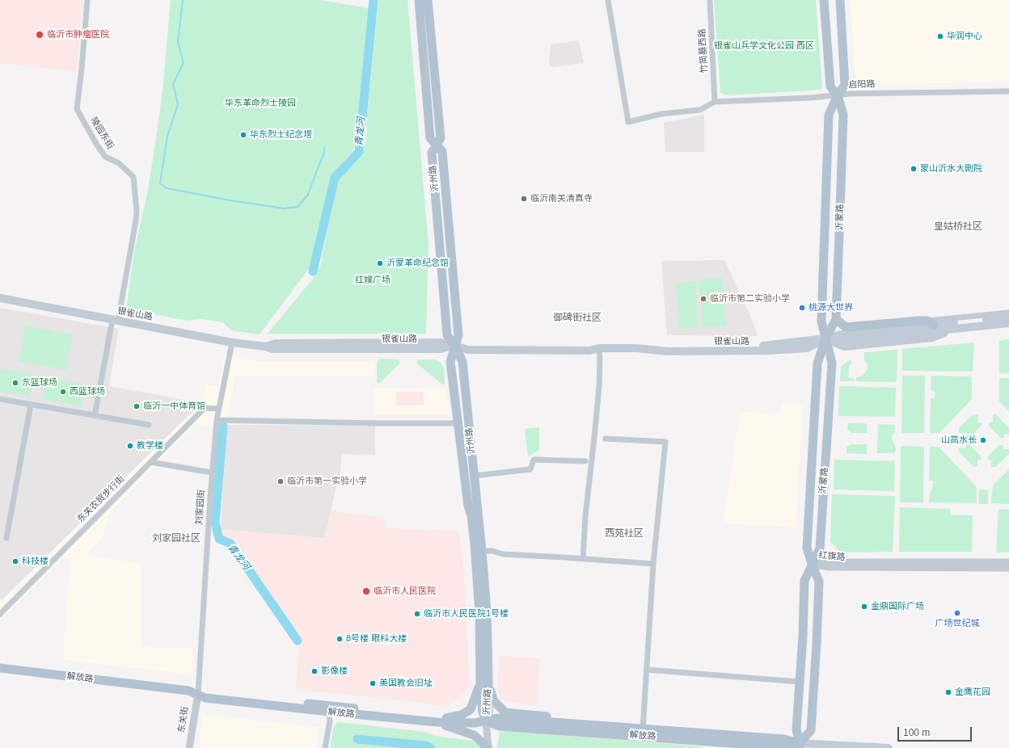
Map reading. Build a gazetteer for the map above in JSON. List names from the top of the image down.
{
  "streets": {
    "main road": [
      "沂州路",
      "沂蒙路",
      "银雀山路",
      "解放路"
    ],
    "street": [
      "竹简墓西路",
      "启阳路",
      "陵园东街",
      "东关农贸步行街",
      "刘家园街",
      "红旗路",
      "东关街"
    ]
  },
  "crossings": [
    ["竹简墓西路", "启阳路"],
    ["启阳路", "沂蒙路"],
    ["陵园东街", "银雀山路"],
    ["沂州路", "银雀山路"],
    ["沂州路", "解放路"],
    ["沂蒙路", "银雀山路"],
    ["沂蒙路", "红旗路"],
    ["沂蒙路", "解放路"],
    ["银雀山路", "刘家园街"],
    ["东关农贸步行街", "刘家园街"],
    ["刘家园街", "解放路"],
    ["刘家园街", "东关街"],
    ["解放路", "东关街"]
  ],
  "districts": [
    "皇姑桥社区",
    "御碑街社区",
    "西苑社区",
    "刘家园社区"
  ],
  "water": ["青龙河"],
  "parks": ["银雀山兵学文化公园 西区", "华东革命烈士陵园", "红嫂广场"],
  "places": [
    "临沂市肿瘤医院",
    "华润中心",
    "华东烈士纪念塔",
    "蒙山沂水大剧院",
    "临沂南关清真寺",
    "沂蒙革命纪念馆",
    "临沂市第二实验小学",
    "桃源大世界",
    "东篮球场",
    "西篮球场",
    "临沂一中体育馆",
    "山高水长",
    "教学楼",
    "临沂市第一实验小学",
    "科技楼",
    "临沂市人民医院",
    "金鼎国际广场",
    "广场世纪城",
    "临沂市人民医院1号楼",
    "8号楼 眼科大楼",
    "影像楼",
    "美国教会旧址",
    "金鹰花园"
  ],
  "scale_bar": "100 m"
}
